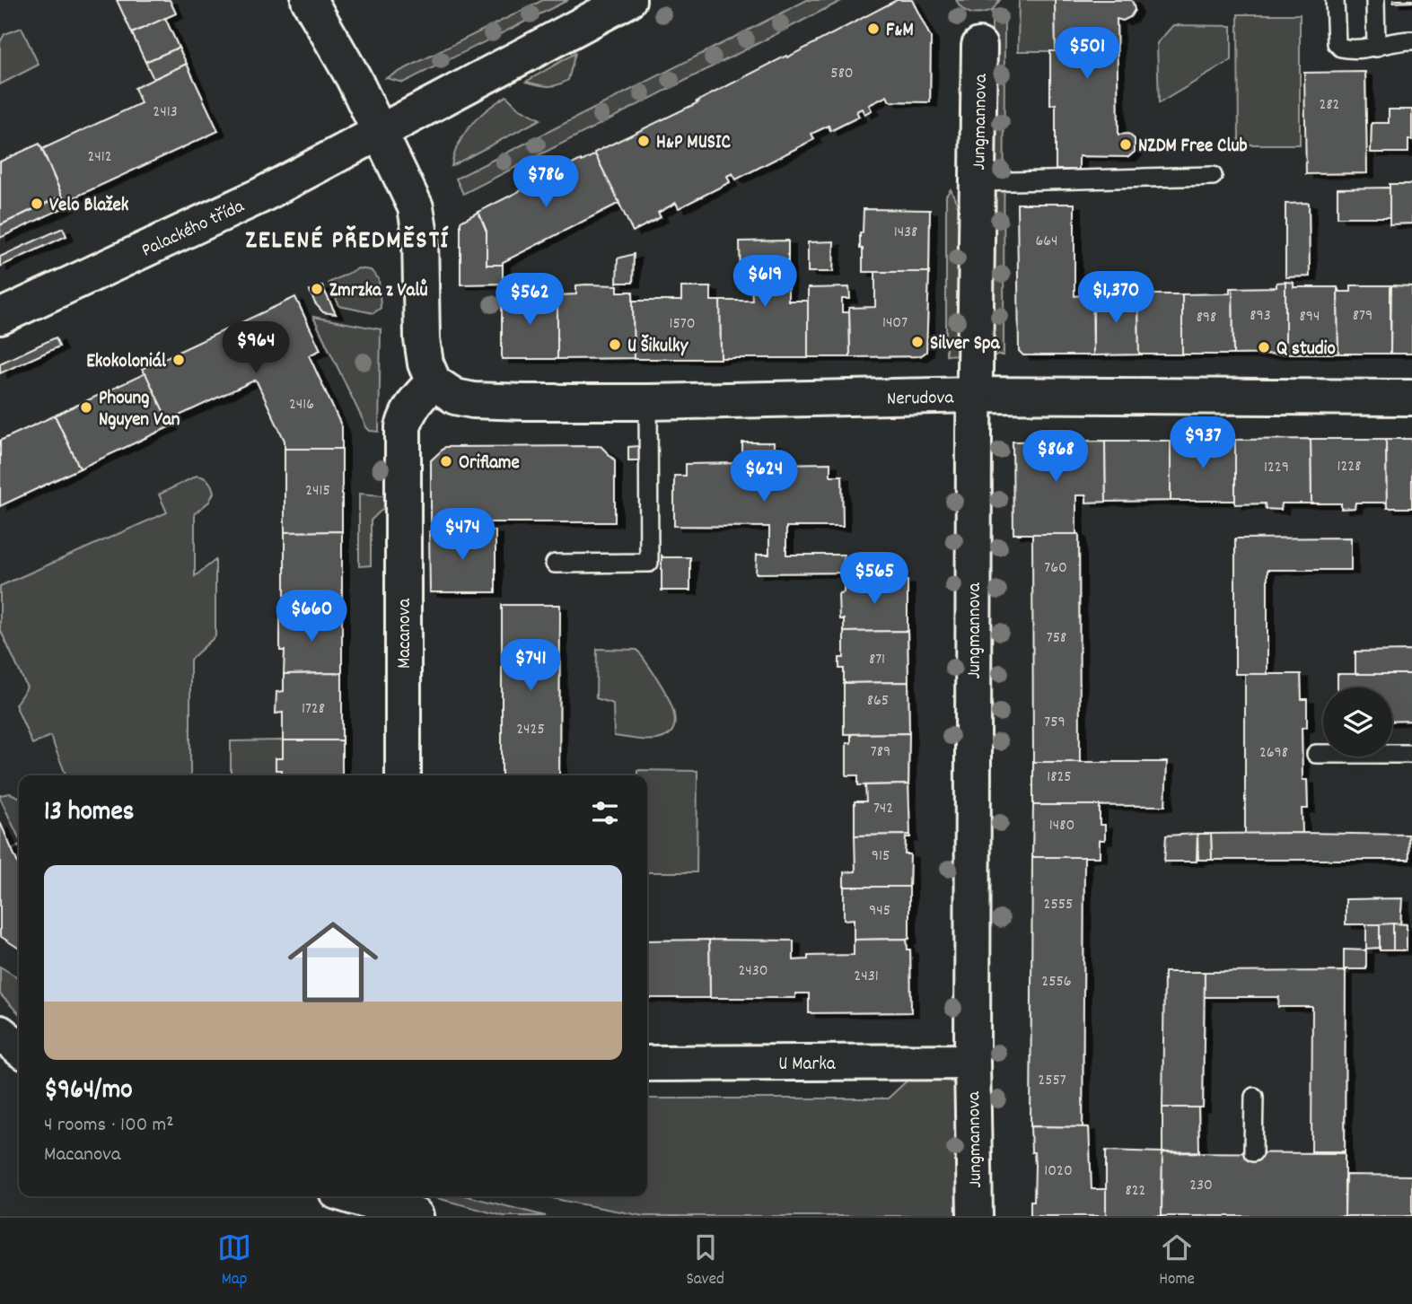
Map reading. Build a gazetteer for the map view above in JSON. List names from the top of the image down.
{
  "streets": {
    "street": [
      "Jungmannova",
      "Palackého třída",
      "Nerudova",
      "Macanova",
      "U Marka"
    ]
  },
  "crossings": [
    ["Jungmannova", "Nerudova"],
    ["Jungmannova", "U Marka"],
    ["Nerudova", "Macanova"]
  ],
  "districts": ["ZELENÉ PŘEDMĚSTÍ"],
  "places": [
    "F&M",
    "H&P MUSIC",
    "NZDM Free Club",
    "Velo Blažek",
    "Zmrzka z Valů",
    "Silver Spa",
    "U Šikulky",
    "Q studio",
    "Ekokoloniál",
    "Phoung Nguyen Van",
    "Oriflame"
  ],
  "house_numbers": [
    "580",
    "282",
    "2413",
    "2412",
    "1438",
    "664",
    "893",
    "879",
    "894",
    "898",
    "1407",
    "1570",
    "2416",
    "1228",
    "1229",
    "2415",
    "760",
    "758",
    "871",
    "865",
    "1728",
    "759",
    "2425",
    "789",
    "2698",
    "1825",
    "742",
    "1480",
    "915",
    "2555",
    "945",
    "2430",
    "2431",
    "2556",
    "2557",
    "1020",
    "230",
    "822"
  ],
  "page": {
    "price": [
      "$501",
      "$786",
      "$619",
      "$1,370",
      "$562",
      "$964",
      "$937",
      "$868",
      "$624",
      "$474",
      "$565",
      "$660",
      "$741"
    ],
    "heading": "13 homes",
    "list": [
      {
        "name": "$964/mo",
        "note": "4 rooms · 100 m² · Macanova"
      }
    ],
    "tabs": ["Map", "Saved", "Home"]
  }
}
